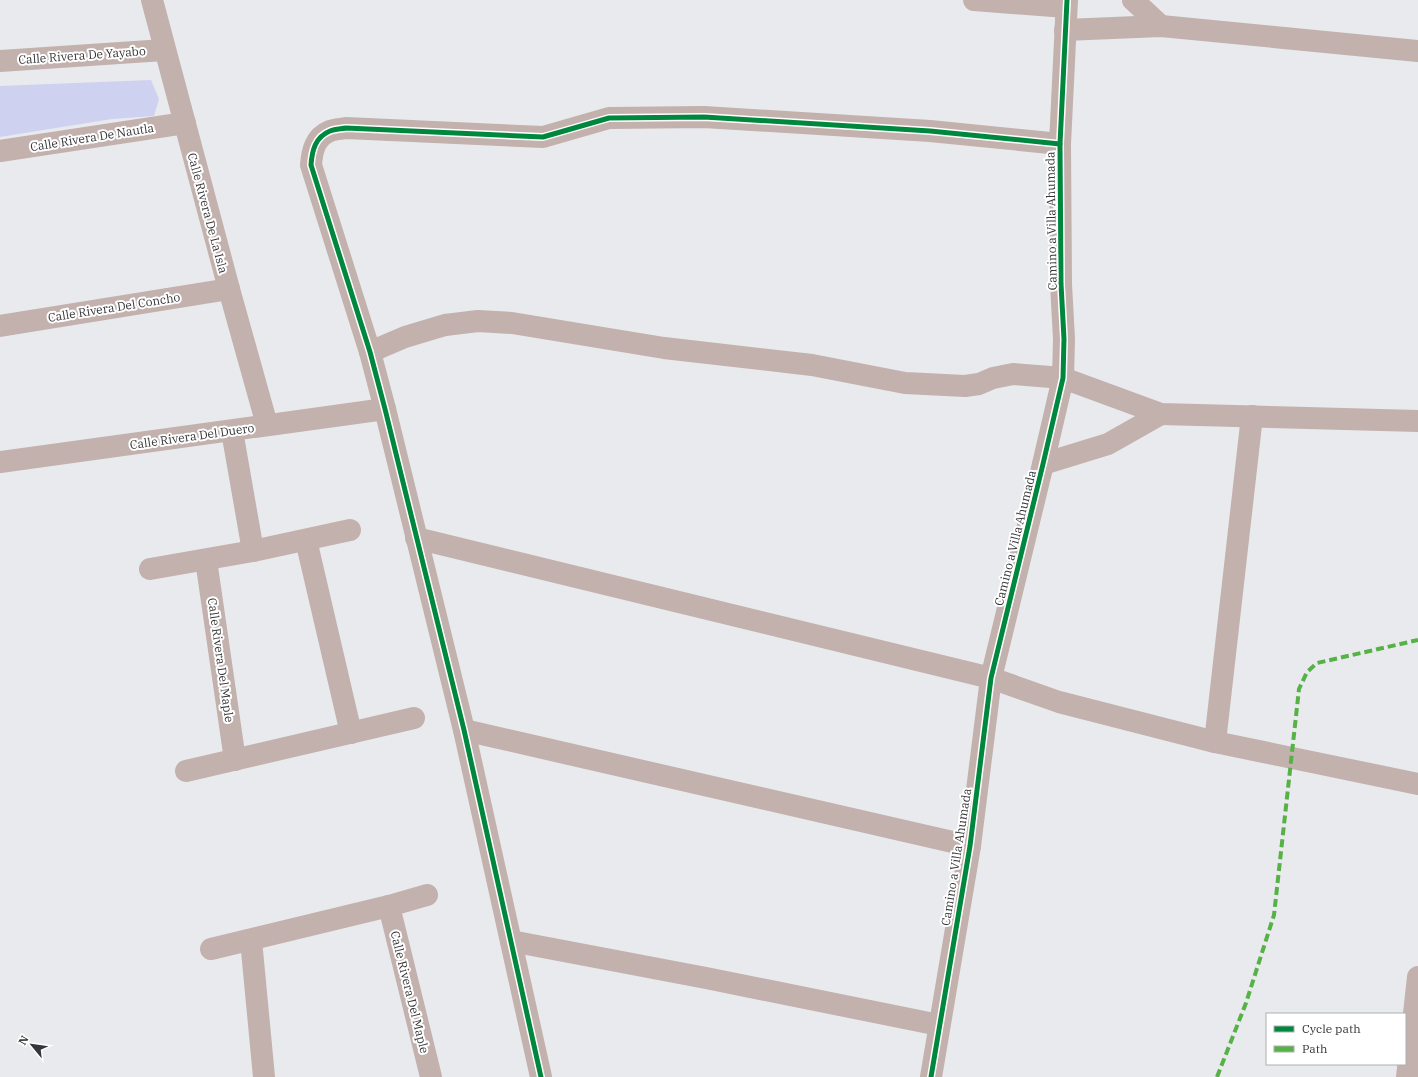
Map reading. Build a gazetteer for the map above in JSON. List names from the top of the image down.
{
  "streets": {
    "street": [
      "Calle Rivera De Yayabo",
      "Calle Rivera De Nautla",
      "Calle Rivera De La Isla",
      "Camino a Villa Ahumada",
      "Calle Rivera Del Concho",
      "Calle Rivera Del Duero",
      "Calle Rivera Del Maple"
    ]
  },
  "crossings": [
    ["Calle Rivera De Yayabo", "Calle Rivera De La Isla"],
    ["Calle Rivera De Nautla", "Calle Rivera De La Isla"],
    ["Calle Rivera De La Isla", "Calle Rivera Del Concho"],
    ["Calle Rivera De La Isla", "Calle Rivera Del Duero"]
  ],
  "legend": ["Cycle path", "Path"],
  "north": "top left"
}
